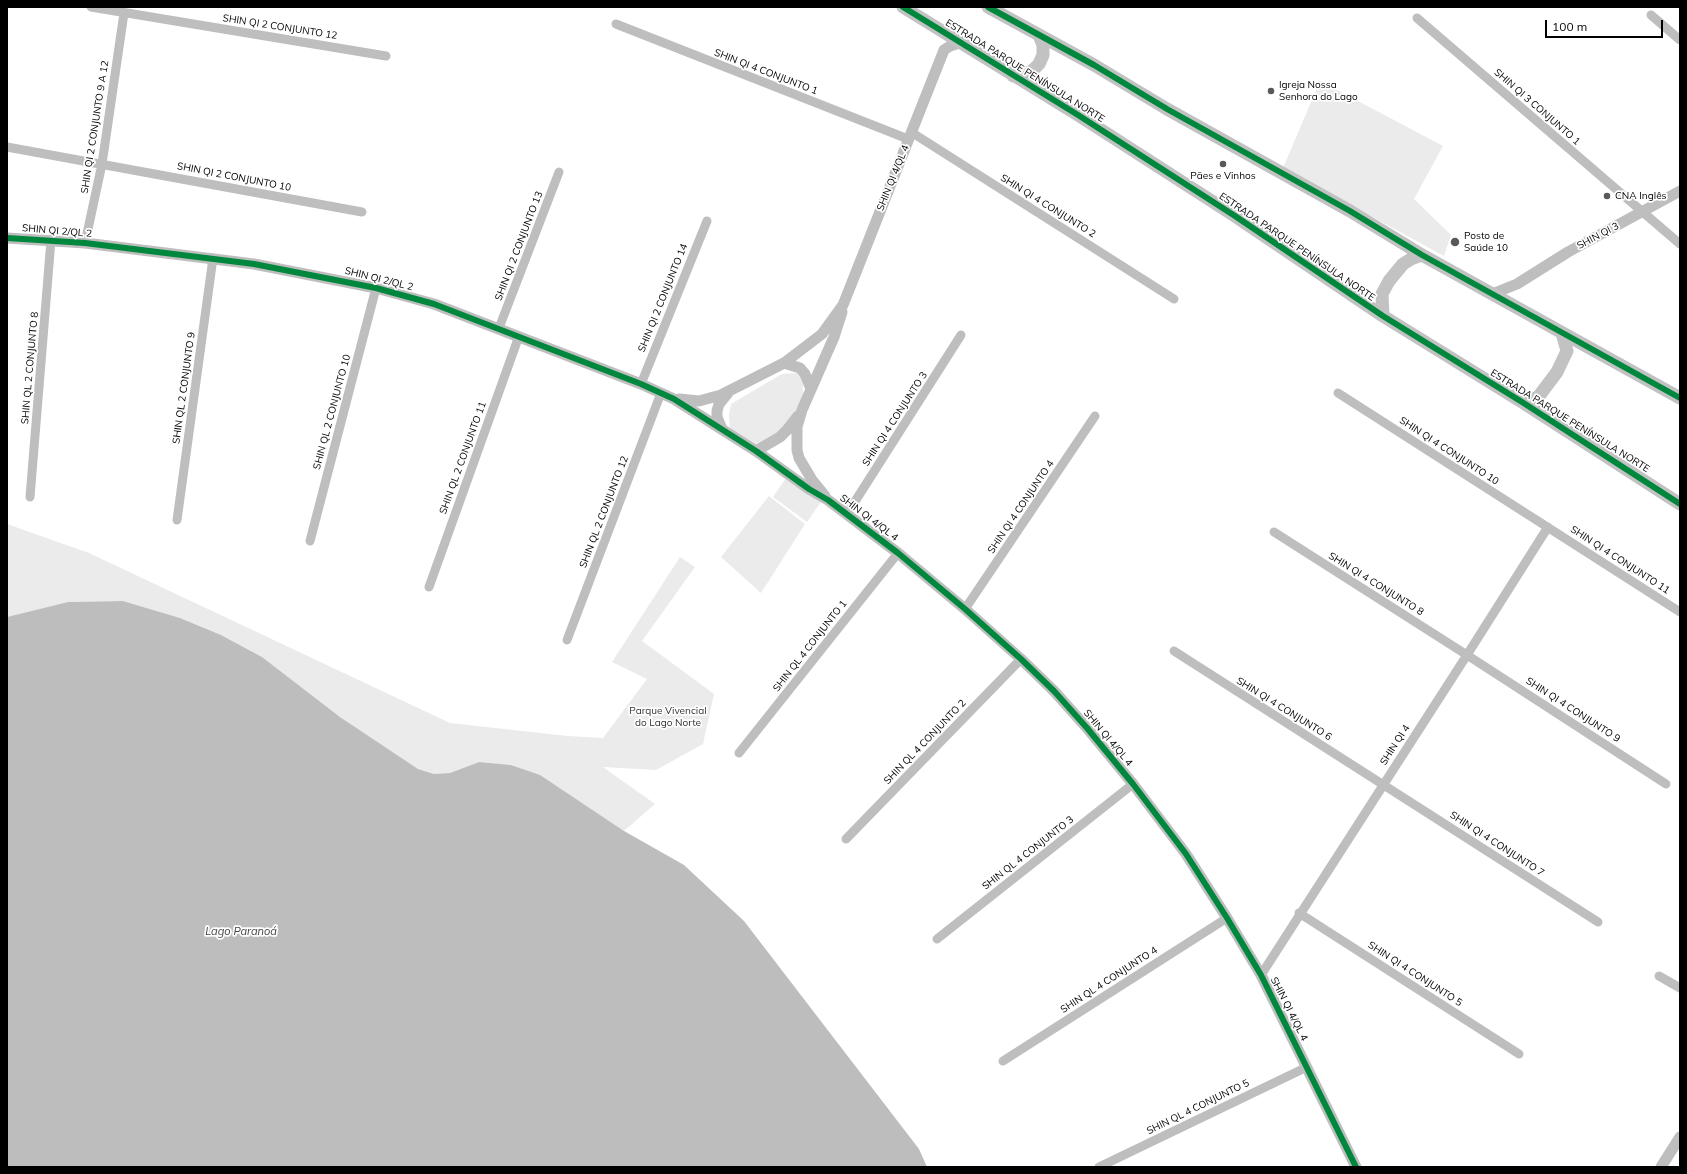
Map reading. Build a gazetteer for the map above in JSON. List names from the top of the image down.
{
  "streets": {
    "main road": ["ESTRADA PARQUE PENÍNSULA NORTE"],
    "street": [
      "SHIN QI 2 CONJUNTO 12",
      "SHIN QI 4 CONJUNTO 1",
      "SHIN QI 3 CONJUNTO 1",
      "SHIN QI 2 CONJUNTO 9 A 12",
      "SHIN QI 2 CONJUNTO 10",
      "SHIN QI 4/QL 4",
      "SHIN QI 4 CONJUNTO 2",
      "SHIN QI 2/QL 2",
      "SHIN QI 3",
      "SHIN QI 2 CONJUNTO 13",
      "SHIN QI 2 CONJUNTO 14",
      "SHIN QL 2 CONJUNTO 8",
      "SHIN QL 2 CONJUNTO 9",
      "SHIN QL 2 CONJUNTO 10",
      "SHIN QI 4 CONJUNTO 3",
      "SHIN QI 4 CONJUNTO 10",
      "SHIN QL 2 CONJUNTO 11",
      "SHIN QI 4 CONJUNTO 4",
      "SHIN QL 2 CONJUNTO 12",
      "SHIN QI 4 CONJUNTO 11",
      "SHIN QI 4 CONJUNTO 8",
      "SHIN QL 4 CONJUNTO 1",
      "SHIN QI 4 CONJUNTO 6",
      "SHIN QI 4 CONJUNTO 9",
      "SHIN QL 4 CONJUNTO 2",
      "SHIN QI 4",
      "SHIN QI 4 CONJUNTO 7",
      "SHIN QL 4 CONJUNTO 3",
      "SHIN QI 4 CONJUNTO 5",
      "SHIN QL 4 CONJUNTO 4",
      "SHIN QL 4 CONJUNTO 5"
    ]
  },
  "crossings": [
    ["SHIN QI 2 CONJUNTO 12", "SHIN QI 2 CONJUNTO 9 A 12"],
    ["SHIN QI 4 CONJUNTO 1", "SHIN QI 4/QL 4"],
    ["SHIN QI 4 CONJUNTO 1", "SHIN QI 4 CONJUNTO 2"],
    ["SHIN QI 3 CONJUNTO 1", "SHIN QI 3"],
    ["SHIN QI 2 CONJUNTO 9 A 12", "SHIN QI 2 CONJUNTO 10"],
    ["SHIN QI 2 CONJUNTO 9 A 12", "SHIN QI 2/QL 2"],
    ["SHIN QI 4/QL 4", "SHIN QI 4 CONJUNTO 2"],
    ["SHIN QI 4/QL 4", "SHIN QI 2/QL 2"],
    ["SHIN QI 4/QL 4", "SHIN QI 4 CONJUNTO 3"],
    ["SHIN QI 4/QL 4", "SHIN QI 4 CONJUNTO 4"],
    ["SHIN QI 4/QL 4", "SHIN QL 4 CONJUNTO 1"],
    ["SHIN QI 4/QL 4", "SHIN QL 4 CONJUNTO 2"],
    ["SHIN QI 4/QL 4", "SHIN QI 4"],
    ["SHIN QI 4/QL 4", "SHIN QL 4 CONJUNTO 3"],
    ["SHIN QI 4/QL 4", "SHIN QL 4 CONJUNTO 4"],
    ["SHIN QI 4/QL 4", "SHIN QL 4 CONJUNTO 5"],
    ["SHIN QI 2/QL 2", "SHIN QI 2 CONJUNTO 13"],
    ["SHIN QI 2/QL 2", "SHIN QI 2 CONJUNTO 14"],
    ["SHIN QI 2/QL 2", "SHIN QL 2 CONJUNTO 8"],
    ["SHIN QI 2/QL 2", "SHIN QL 2 CONJUNTO 9"],
    ["SHIN QI 2/QL 2", "SHIN QL 2 CONJUNTO 10"],
    ["SHIN QI 2/QL 2", "SHIN QL 2 CONJUNTO 11"],
    ["SHIN QI 2/QL 2", "SHIN QL 2 CONJUNTO 12"],
    ["SHIN QI 4 CONJUNTO 10", "SHIN QI 4 CONJUNTO 11"],
    ["SHIN QI 4 CONJUNTO 10", "SHIN QI 4"],
    ["SHIN QI 4 CONJUNTO 11", "SHIN QI 4"],
    ["SHIN QI 4 CONJUNTO 8", "SHIN QI 4 CONJUNTO 9"],
    ["SHIN QI 4 CONJUNTO 8", "SHIN QI 4"],
    ["SHIN QI 4 CONJUNTO 6", "SHIN QI 4"],
    ["SHIN QI 4 CONJUNTO 6", "SHIN QI 4 CONJUNTO 7"],
    ["SHIN QI 4 CONJUNTO 9", "SHIN QI 4"],
    ["SHIN QI 4", "SHIN QI 4 CONJUNTO 7"],
    ["SHIN QI 4", "SHIN QI 4 CONJUNTO 5"]
  ],
  "water": ["Lago Paranoá"],
  "parks": ["Parque Vivencial do Lago Norte"],
  "places": [
    "Igreja Nossa Senhora do Lago",
    "Pães e Vinhos",
    "CNA Inglês",
    "Posto de Saúde 10"
  ],
  "scale_bar": "100 m"
}
